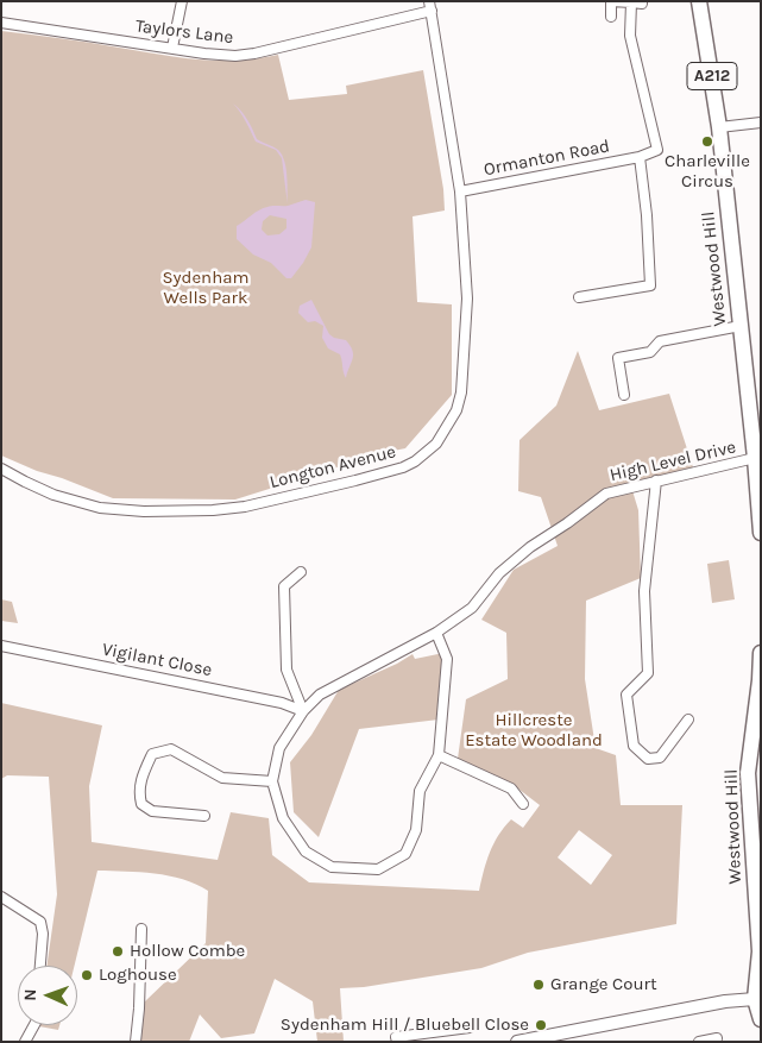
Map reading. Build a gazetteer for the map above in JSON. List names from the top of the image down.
{
  "streets": {
    "main road": ["A212", "Westwood Hill"],
    "street": [
      "Taylors Lane",
      "Ormanton Road",
      "High Level Drive",
      "Longton Avenue",
      "Vigilant Close"
    ]
  },
  "crossings": [
    ["Taylors Lane", "Longton Avenue"],
    ["Ormanton Road", "Longton Avenue"],
    ["Westwood Hill", "High Level Drive"],
    ["High Level Drive", "Vigilant Close"]
  ],
  "parks": ["Sydenham Wells Park", "Hillcreste Estate Woodland"],
  "places": [
    "Charleville Circus",
    "Hollow Combe",
    "Loghouse",
    "Grange Court",
    "Sydenham Hill / Bluebell Close"
  ],
  "north": "left"
}
